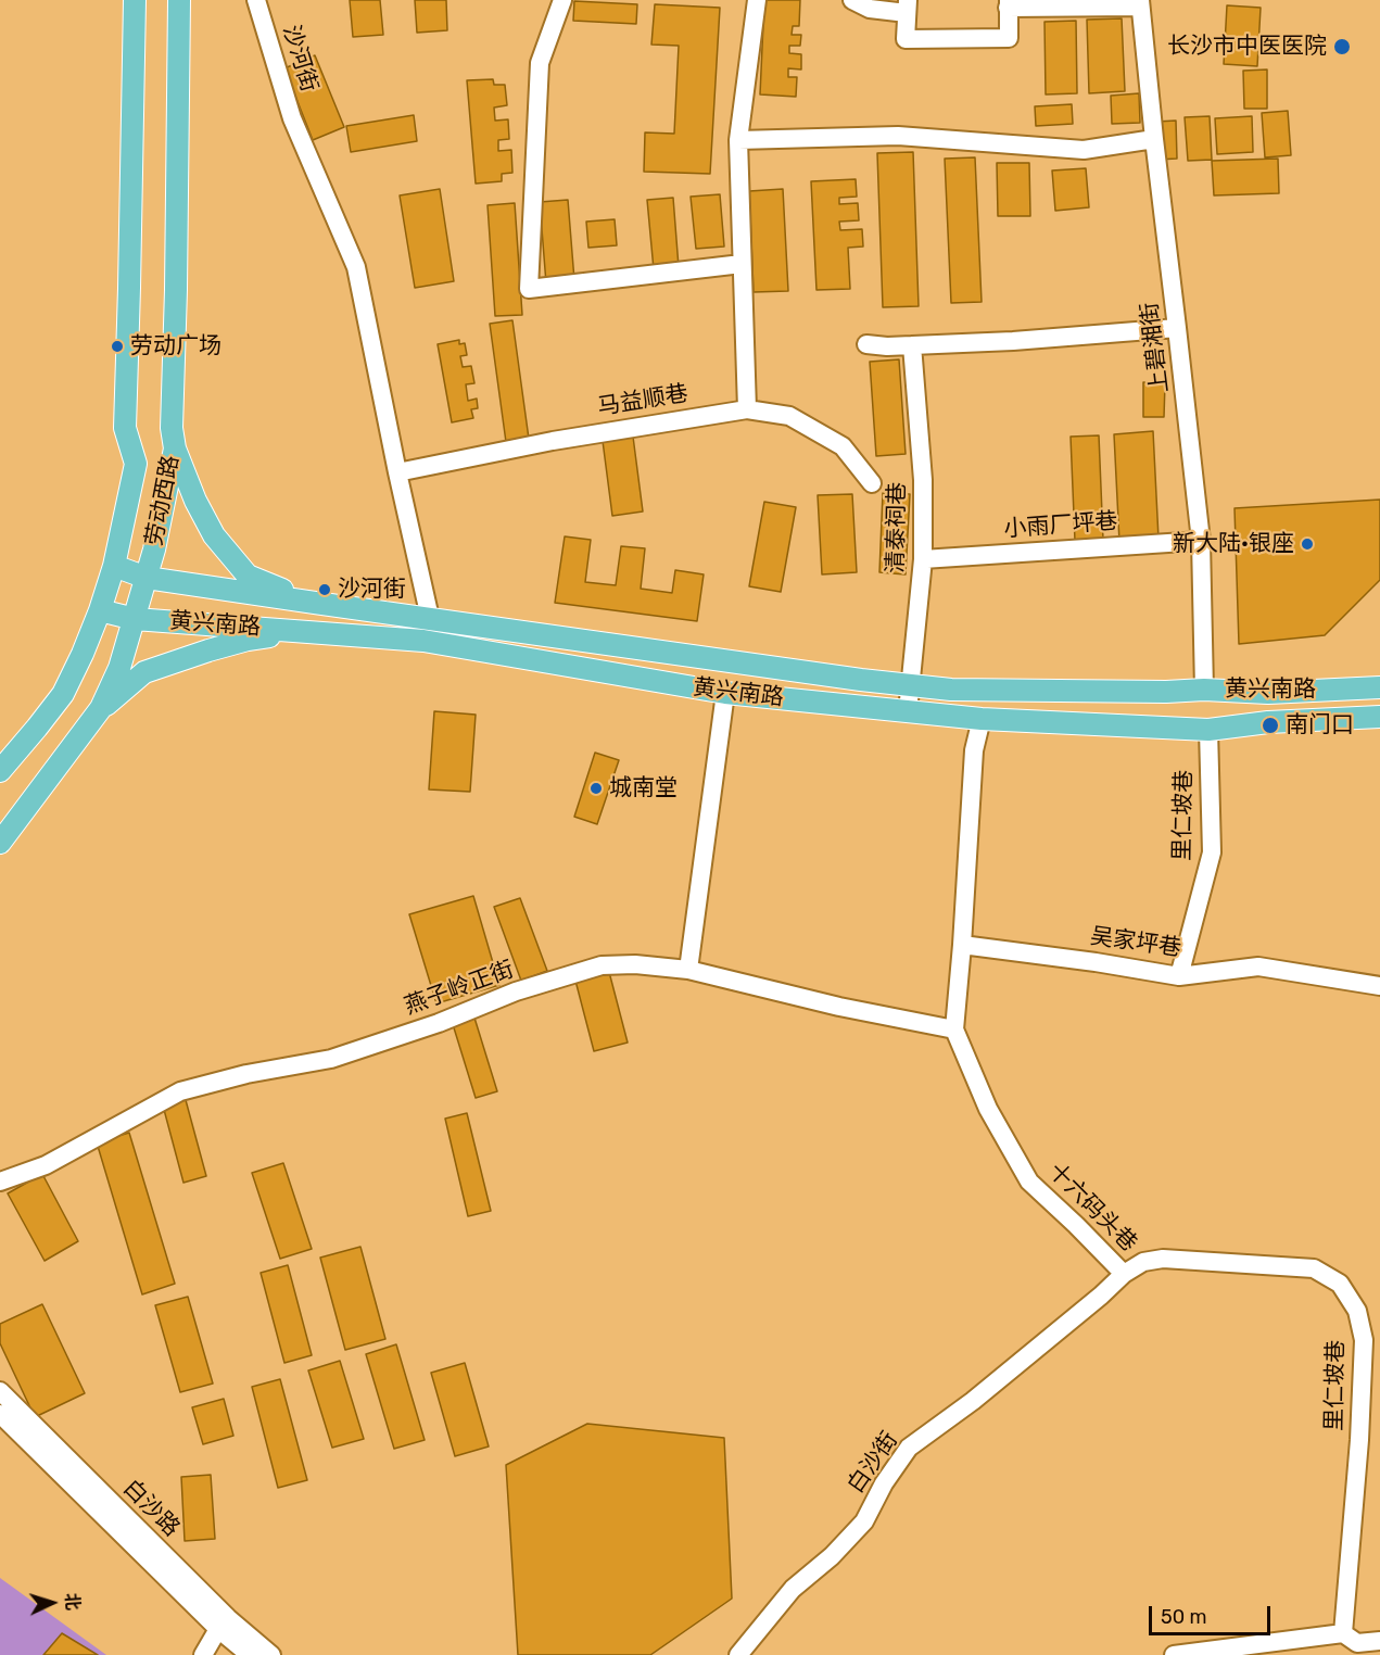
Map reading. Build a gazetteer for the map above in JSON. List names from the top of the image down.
{
  "streets": {
    "main road": ["劳动西路", "黄兴南路"],
    "street": [
      "沙河街",
      "上碧湘街",
      "马益顺巷",
      "小雨厂坪巷",
      "清泰祠巷",
      "里仁坡巷",
      "吴家坪巷",
      "燕子岭正街",
      "十六码头巷",
      "白沙街",
      "白沙路"
    ]
  },
  "crossings": [
    ["沙河街", "马益顺巷"],
    ["沙河街", "黄兴南路"],
    ["上碧湘街", "小雨厂坪巷"],
    ["上碧湘街", "黄兴南路"],
    ["劳动西路", "黄兴南路"],
    ["小雨厂坪巷", "清泰祠巷"],
    ["清泰祠巷", "黄兴南路"],
    ["黄兴南路", "里仁坡巷"],
    ["里仁坡巷", "吴家坪巷"],
    ["里仁坡巷", "十六码头巷"],
    ["里仁坡巷", "白沙街"],
    ["燕子岭正街", "十六码头巷"]
  ],
  "places": [
    "长沙市中医医院",
    "劳动广场",
    "新大陆·银座",
    "沙河街",
    "南门口",
    "城南堂"
  ],
  "scale_bar": "50 m",
  "north": "right"
}
